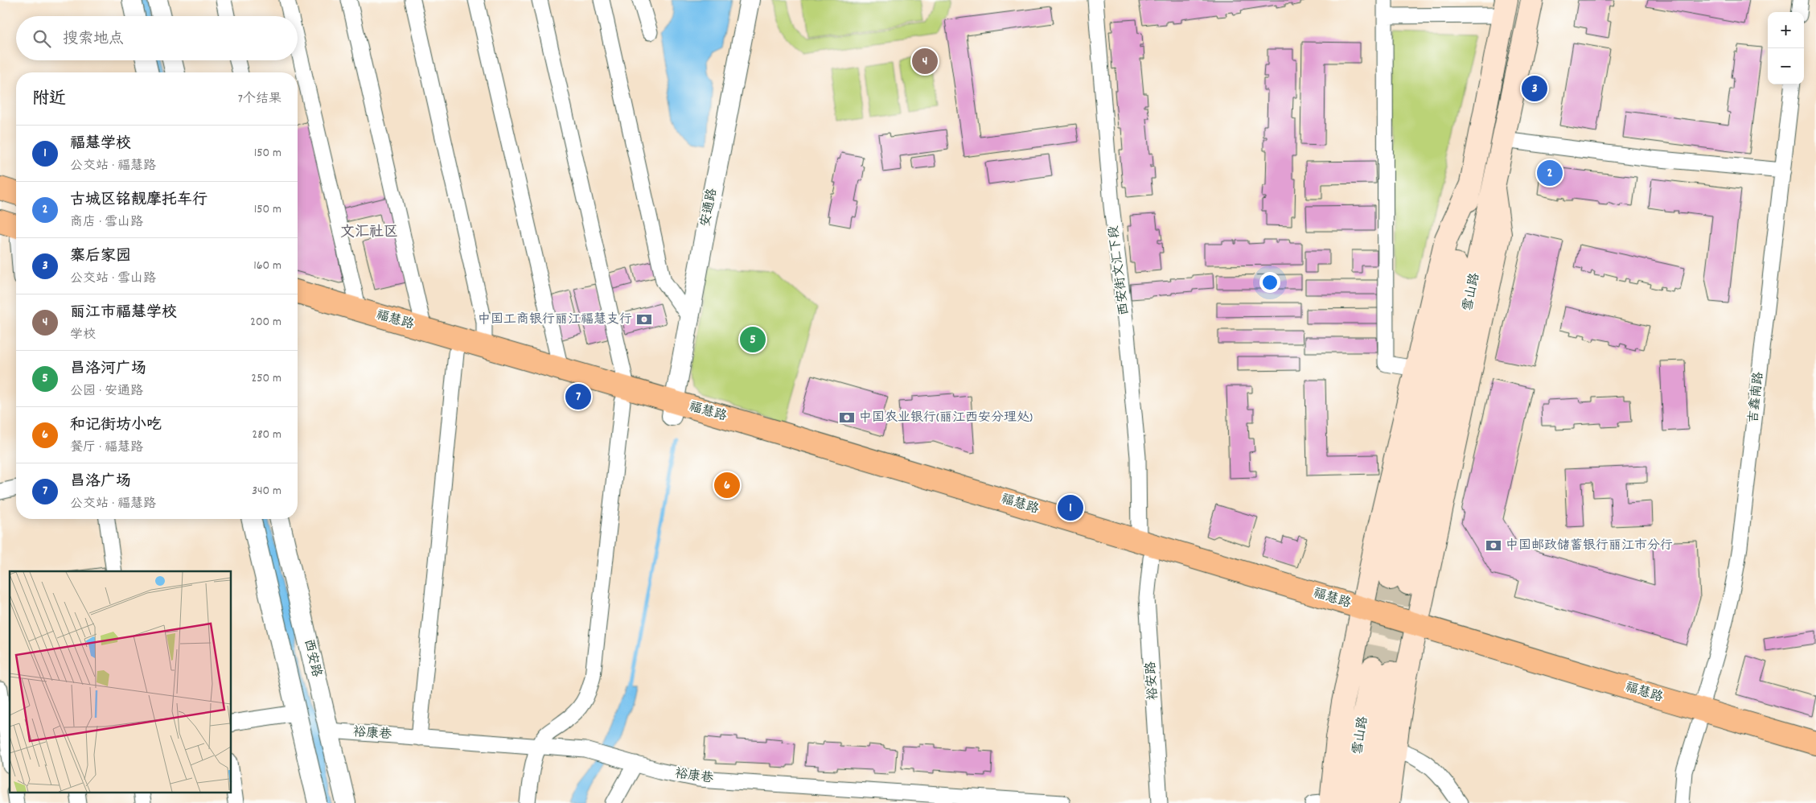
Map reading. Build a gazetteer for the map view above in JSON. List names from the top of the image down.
{
  "streets": {
    "main road": ["雪山路", "福慧路"],
    "street": [
      "安通路",
      "西安街文汇下段",
      "吉鑫南路",
      "西安路",
      "裕安路",
      "裕康巷"
    ]
  },
  "crossings": [
    ["安通路", "福慧路"],
    ["西安街文汇下段", "福慧路"],
    ["福慧路", "吉鑫南路"],
    ["福慧路", "裕安路"],
    ["西安路", "裕康巷"]
  ],
  "districts": ["文汇社区"],
  "places": {
    "bank": ["中国工商银行丽江福慧支行", "中国农业银行(丽江西安分理处)", "中国邮政储蓄银行丽江市分行"]
  },
  "page": {
    "map_buttons": ["+", "−"],
    "search": "搜索地点",
    "pins": [
      "4",
      "3",
      "2",
      "5",
      "7",
      "6",
      "1"
    ],
    "heading": ["附近", "7个结果"],
    "list": [
      {
        "mark": "1",
        "name": "福慧学校",
        "note": "公交站 · 福慧路",
        "value": "150 m"
      },
      {
        "mark": "2",
        "name": "古城区铭靓摩托车行",
        "note": "商店 · 雪山路",
        "value": "150 m"
      },
      {
        "mark": "3",
        "name": "寨后家园",
        "note": "公交站 · 雪山路",
        "value": "160 m"
      },
      {
        "mark": "4",
        "name": "丽江市福慧学校",
        "note": "学校",
        "value": "200 m"
      },
      {
        "mark": "5",
        "name": "昌洛河广场",
        "note": "公园 · 安通路",
        "value": "250 m"
      },
      {
        "mark": "6",
        "name": "和记街坊小吃",
        "note": "餐厅 · 福慧路",
        "value": "280 m"
      },
      {
        "mark": "7",
        "name": "昌洛广场",
        "note": "公交站 · 福慧路",
        "value": "340 m"
      }
    ]
  }
}
